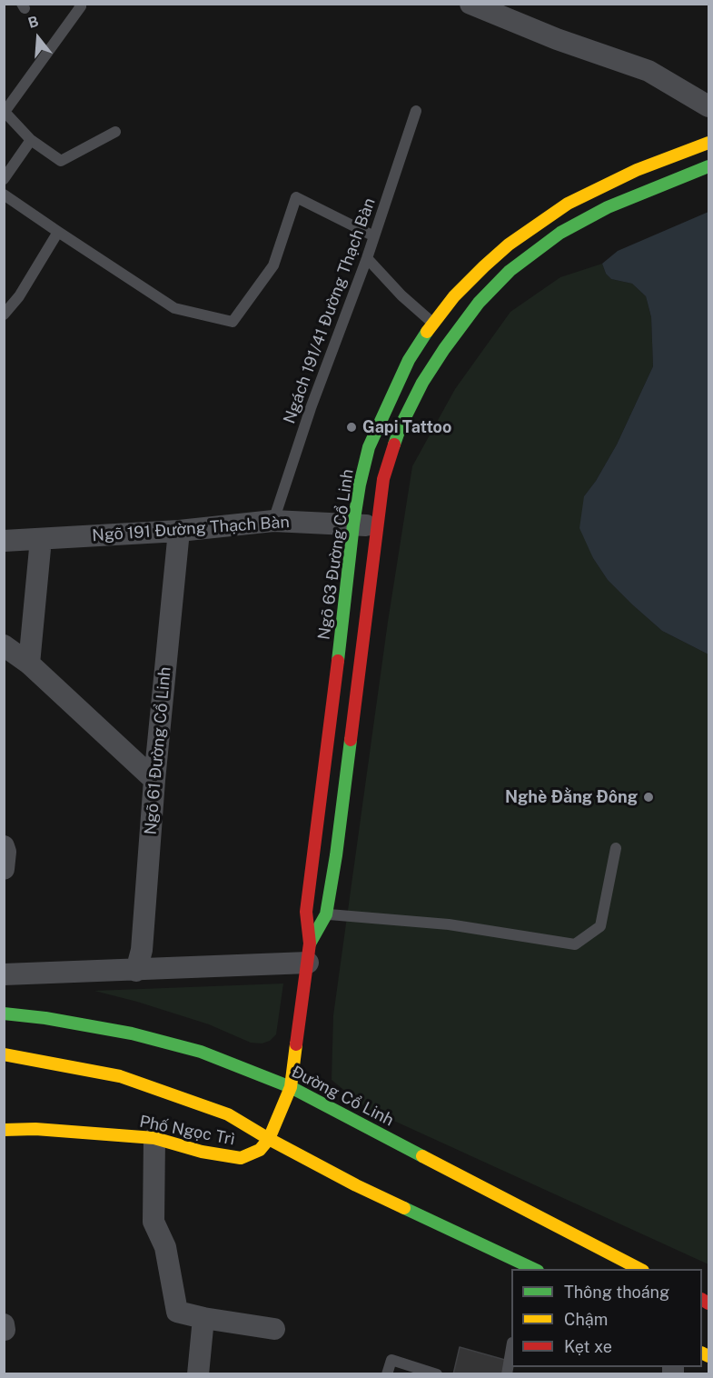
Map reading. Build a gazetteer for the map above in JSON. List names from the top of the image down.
{
  "streets": {
    "street": [
      "Ngõ 191 Đường Thạch Bàn",
      "Ngõ 63 Đường Cổ Linh",
      "Ngõ 61 Đường Cổ Linh",
      "Đường Cổ Linh",
      "Phố Ngọc Trì"
    ],
    "lane": ["Ngách 191/41 Đường Thạch Bàn"]
  },
  "crossings": [
    ["Ngách 191/41 Đường Thạch Bàn", "Ngõ 191 Đường Thạch Bàn"],
    ["Ngõ 191 Đường Thạch Bàn", "Ngõ 63 Đường Cổ Linh"],
    ["Ngõ 191 Đường Thạch Bàn", "Ngõ 61 Đường Cổ Linh"],
    ["Ngõ 63 Đường Cổ Linh", "Đường Cổ Linh"],
    ["Ngõ 63 Đường Cổ Linh", "Phố Ngọc Trì"],
    ["Đường Cổ Linh", "Phố Ngọc Trì"]
  ],
  "places": ["Gapi Tattoo", "Nghè Đằng Đông"],
  "legend": ["Thông thoáng", "Chậm", "Kẹt xe"],
  "north": "top"
}
